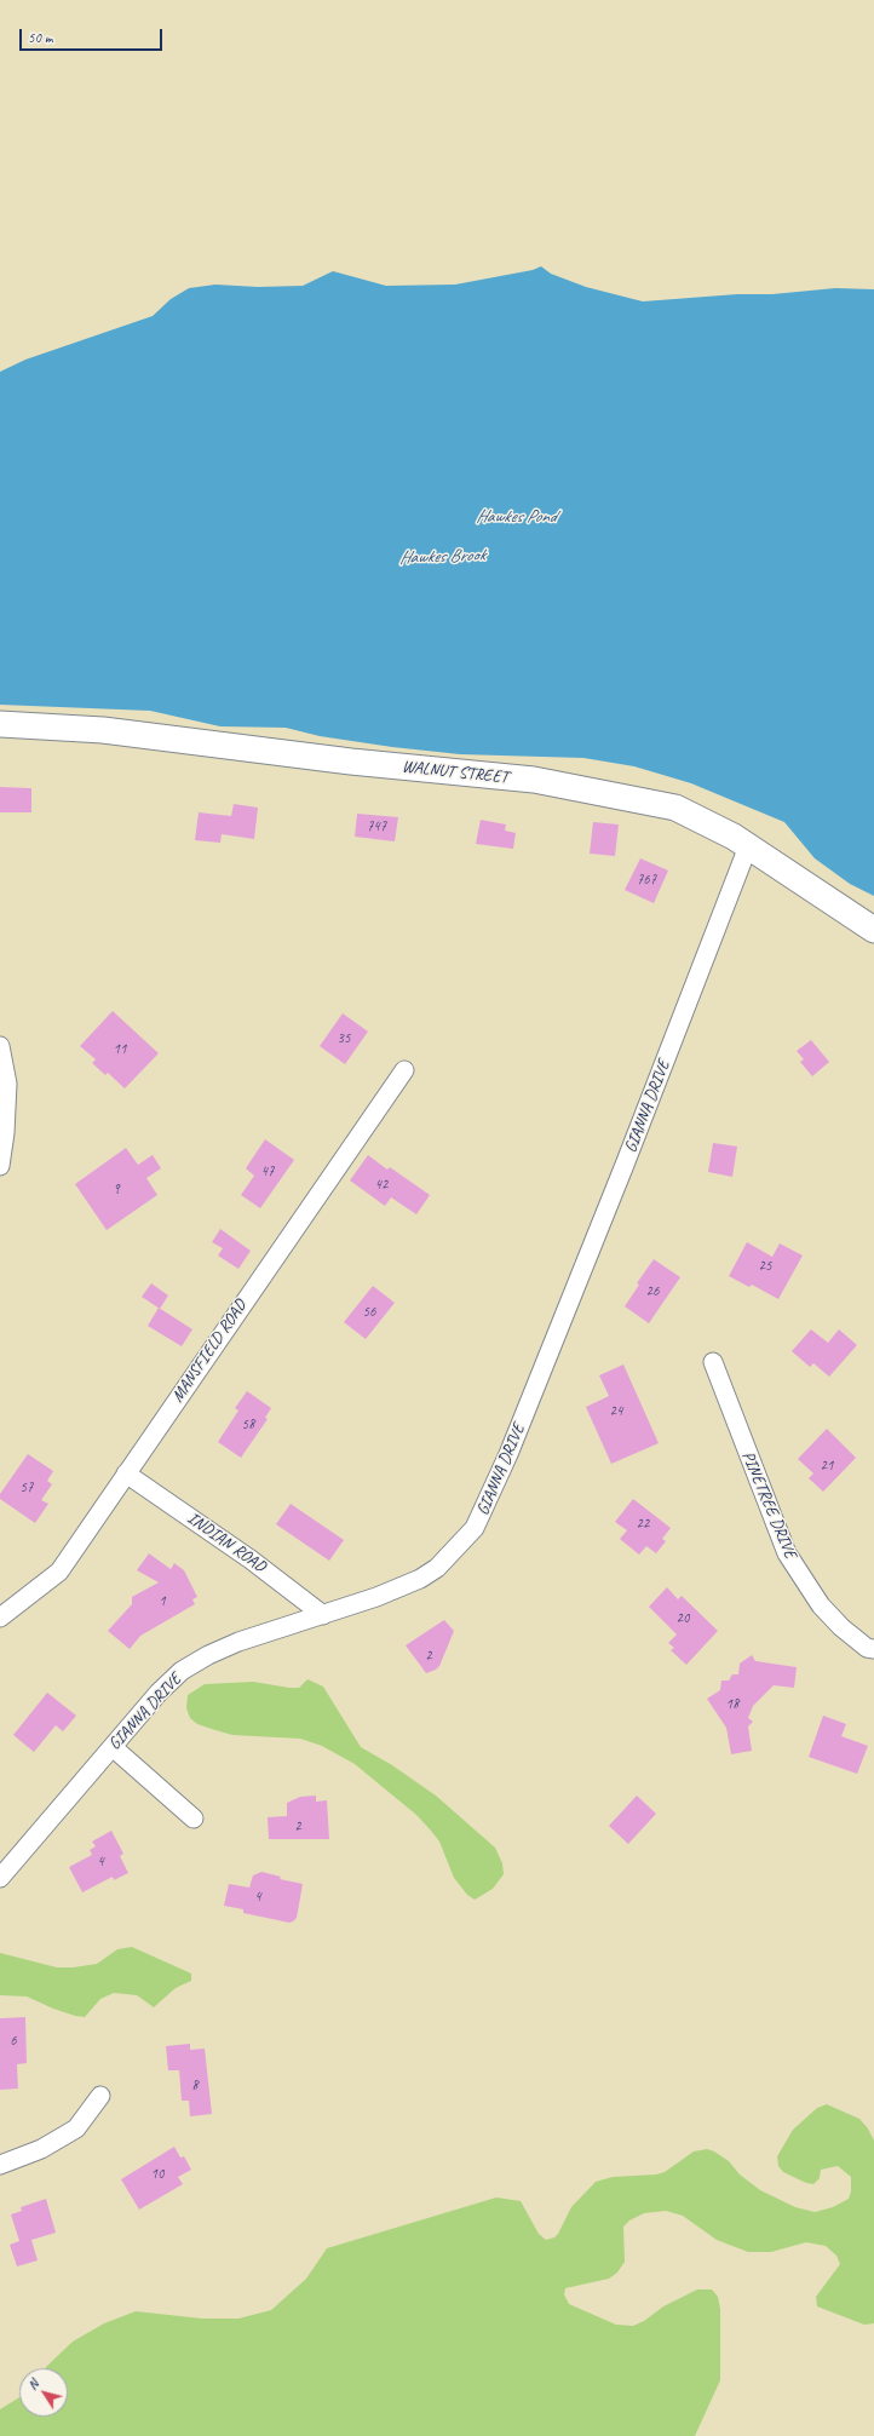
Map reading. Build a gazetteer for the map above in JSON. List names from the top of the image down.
{
  "streets": {
    "main road": ["WALNUT STREET"],
    "street": [
      "GIANNA DRIVE",
      "MANSFIELD ROAD",
      "PINETREE DRIVE",
      "INDIAN ROAD"
    ]
  },
  "crossings": [
    ["WALNUT STREET", "GIANNA DRIVE"],
    ["GIANNA DRIVE", "INDIAN ROAD"],
    ["MANSFIELD ROAD", "INDIAN ROAD"]
  ],
  "water": ["Hawkes Pond", "Hawkes Brook"],
  "house_numbers": [
    "747",
    "767",
    "35",
    "11",
    "47",
    "42",
    "9",
    "25",
    "26",
    "56",
    "24",
    "58",
    "21",
    "57",
    "22",
    "1",
    "20",
    "2",
    "18",
    "2",
    "4",
    "4",
    "6",
    "8",
    "10"
  ],
  "scale_bar": "50 m",
  "north": "top left"
}
